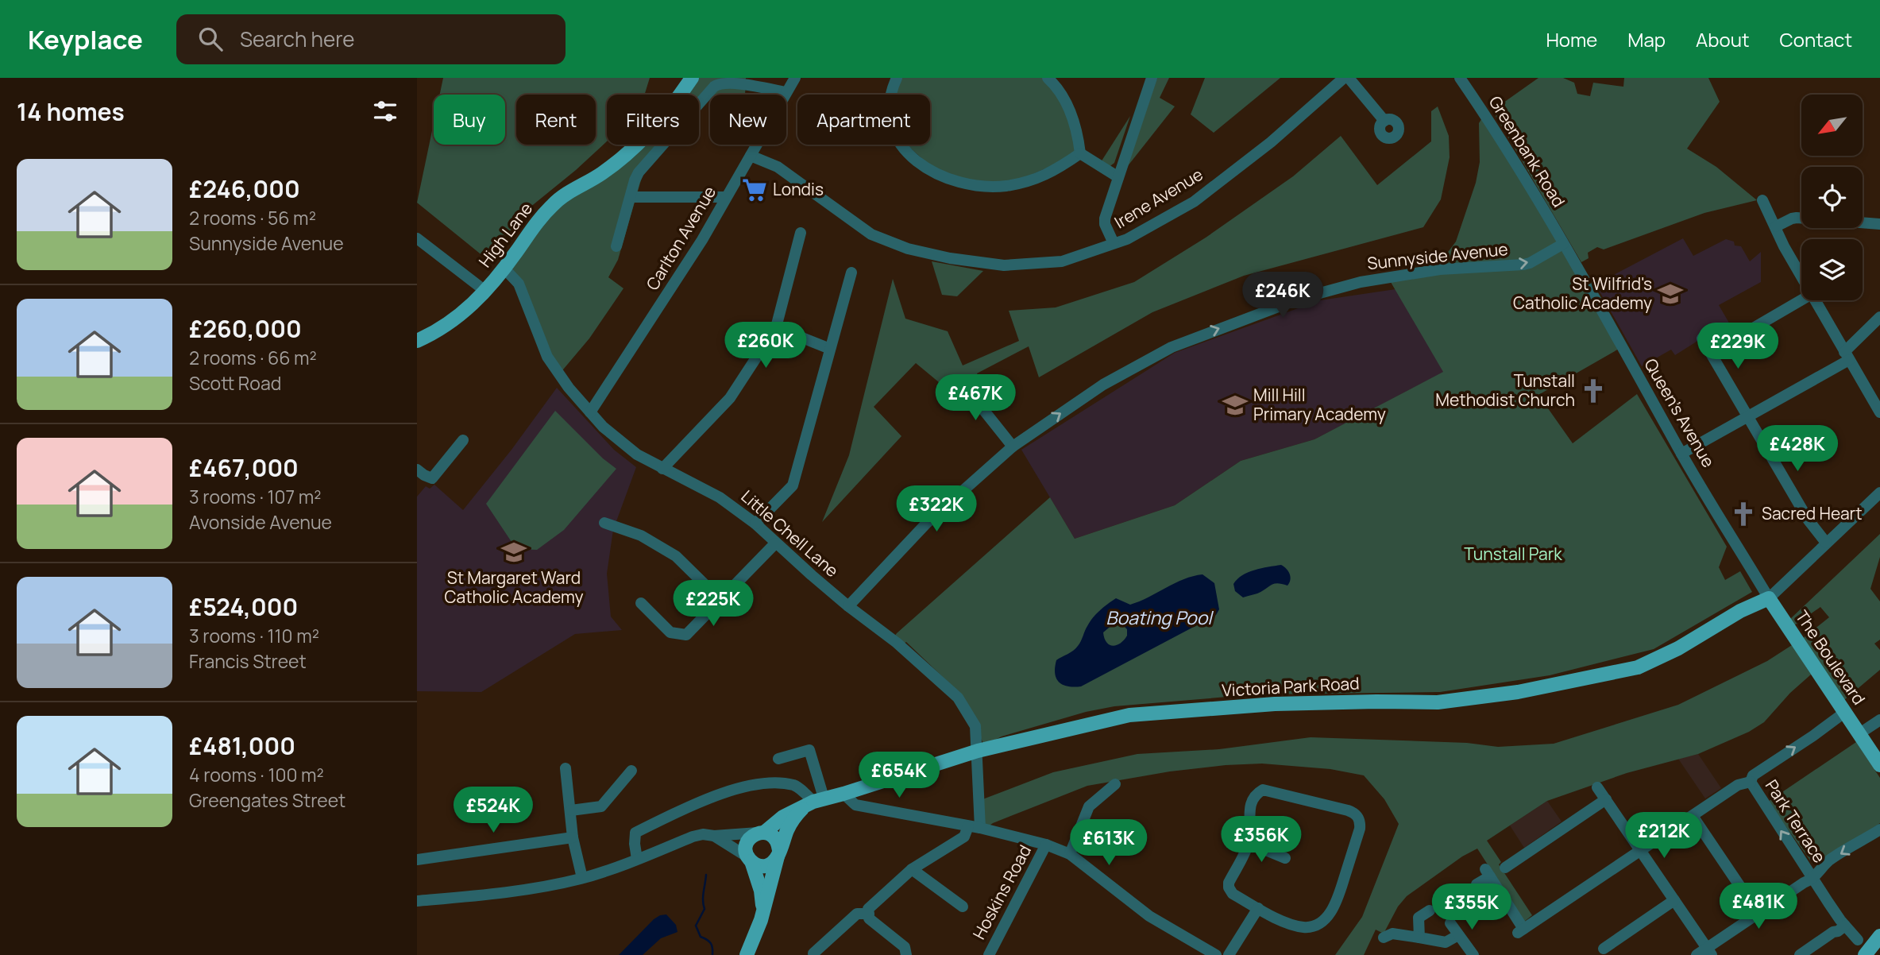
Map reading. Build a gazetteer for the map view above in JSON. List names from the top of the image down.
{
  "streets": {
    "main road": ["High Lane", "The Boulevard", "Victoria Park Road"],
    "street": [
      "Greenbank Road",
      "Irene Avenue",
      "Carlton Avenue",
      "Sunnyside Avenue",
      "Queen's Avenue",
      "Little Chell Lane",
      "Park Terrace",
      "Hoskins Road"
    ]
  },
  "crossings": [
    ["Greenbank Road", "Sunnyside Avenue"],
    ["Greenbank Road", "Queen's Avenue"],
    ["Irene Avenue", "Carlton Avenue"],
    ["High Lane", "Little Chell Lane"],
    ["Carlton Avenue", "Little Chell Lane"],
    ["Sunnyside Avenue", "Queen's Avenue"],
    ["Sunnyside Avenue", "Little Chell Lane"],
    ["Queen's Avenue", "The Boulevard"],
    ["Queen's Avenue", "Victoria Park Road"],
    ["Little Chell Lane", "Victoria Park Road"],
    ["The Boulevard", "Victoria Park Road"]
  ],
  "one_way": ["Sunnyside Avenue"],
  "water": ["Boating Pool"],
  "parks": ["Tunstall Park"],
  "places": {
    "supermarket": ["Londis"],
    "school or university": ["St Wilfrid's Catholic Academy", "Mill Hill Primary Academy", "St Margaret Ward Catholic Academy"],
    "church": ["Tunstall Methodist Church", "Sacred Heart"]
  },
  "north": "bottom left",
  "page": {
    "header": "Keyplace",
    "search": "Search here",
    "nav": [
      "Home",
      "Map",
      "About",
      "Contact"
    ],
    "heading": "14 homes",
    "chip": [
      "Buy",
      "Rent",
      "Filters",
      "New",
      "Apartment"
    ],
    "list": [
      {
        "name": "£246,000",
        "note": "2 rooms · 56 m² · Sunnyside Avenue"
      },
      {
        "name": "£260,000",
        "note": "2 rooms · 66 m² · Scott Road"
      },
      {
        "name": "£467,000",
        "note": "3 rooms · 107 m² · Avonside Avenue"
      },
      {
        "name": "£524,000",
        "note": "3 rooms · 110 m² · Francis Street"
      },
      {
        "name": "£481,000",
        "note": "4 rooms · 100 m² · Greengates Street"
      }
    ],
    "price": [
      "£246K",
      "£260K",
      "£229K",
      "£467K",
      "£428K",
      "£322K",
      "£225K",
      "£654K",
      "£524K",
      "£212K",
      "£356K",
      "£613K",
      "£481K",
      "£355K"
    ]
  }
}
